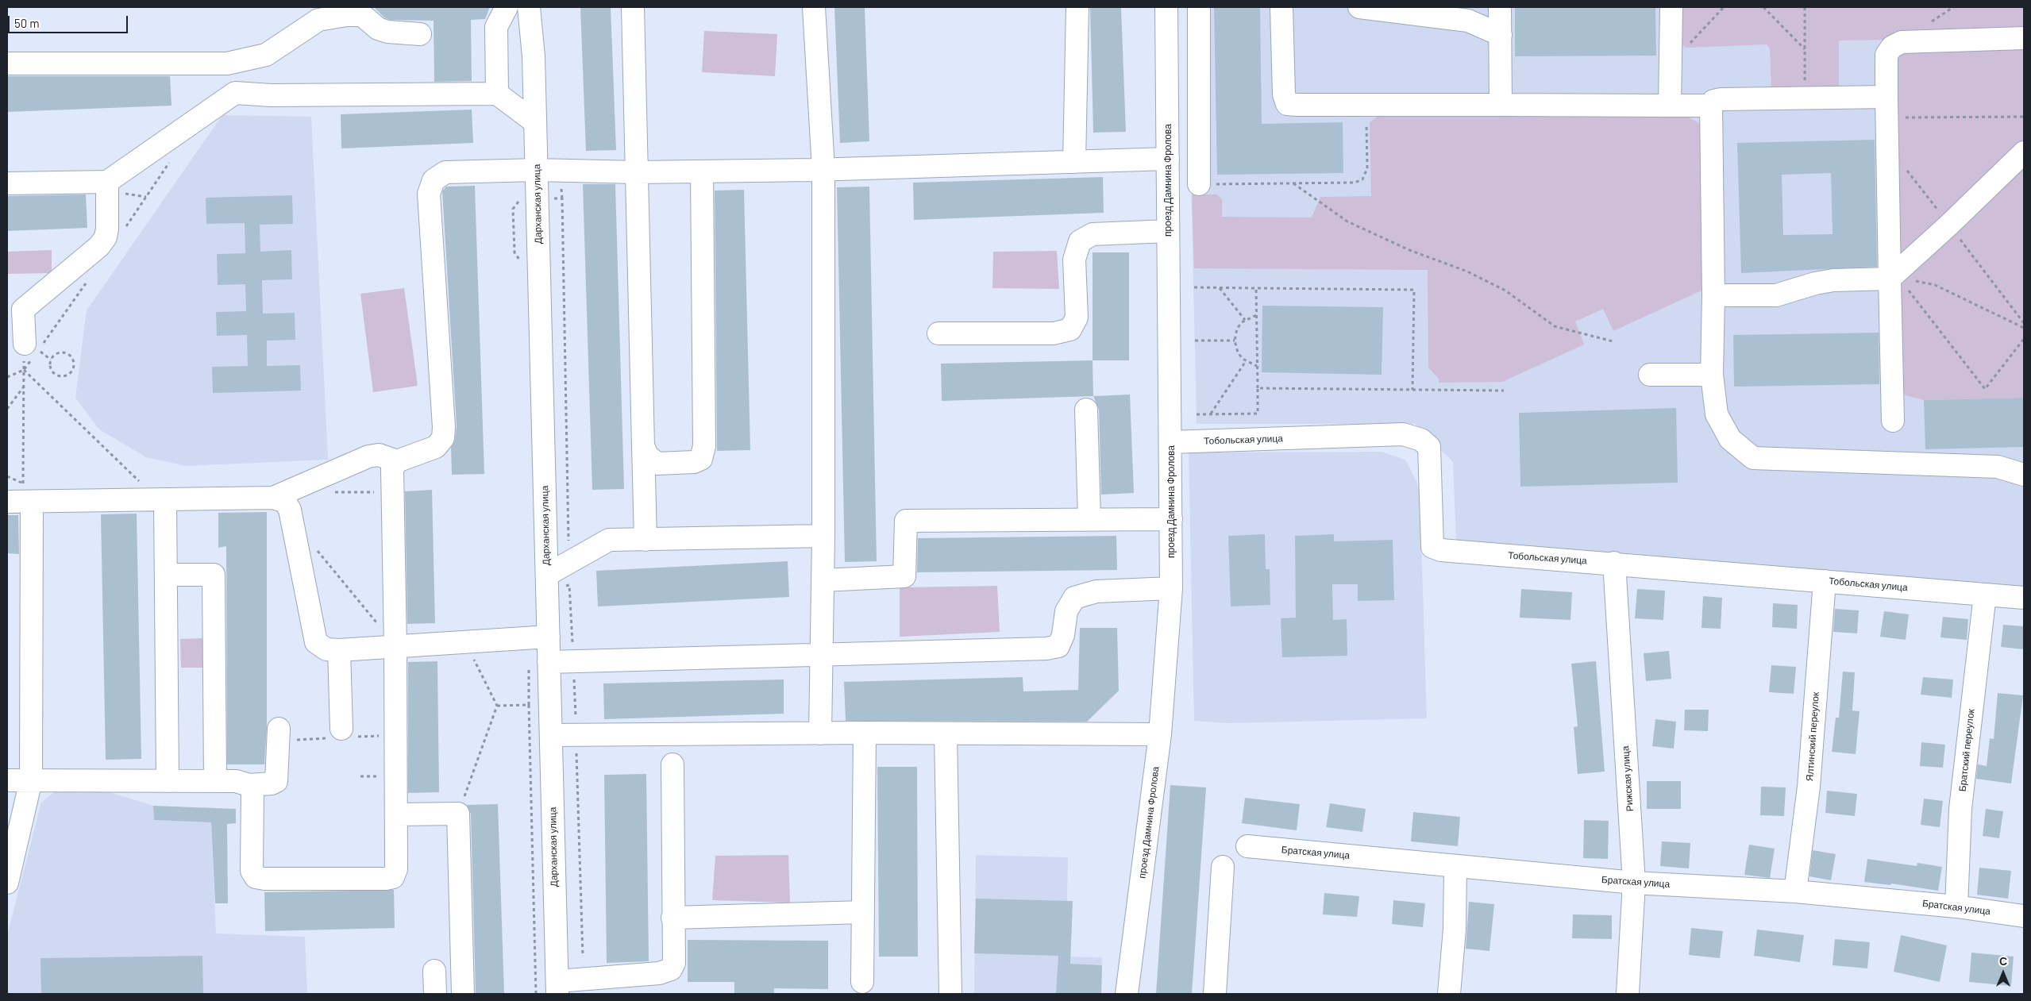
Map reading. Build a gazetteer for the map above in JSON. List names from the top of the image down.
{
  "streets": {
    "street": [
      "проезд Дамнина Фролова",
      "Дарханская улица",
      "Тобольская улица",
      "Ялтинский переулок",
      "Братский переулок",
      "Рижская улица",
      "Братская улица"
    ]
  },
  "crossings": [
    ["проезд Дамнина Фролова", "Тобольская улица"],
    ["Тобольская улица", "Ялтинский переулок"],
    ["Тобольская улица", "Братский переулок"],
    ["Тобольская улица", "Рижская улица"],
    ["Ялтинский переулок", "Братская улица"],
    ["Братский переулок", "Братская улица"],
    ["Рижская улица", "Братская улица"]
  ],
  "scale_bar": "50 m",
  "north": "top"
}
